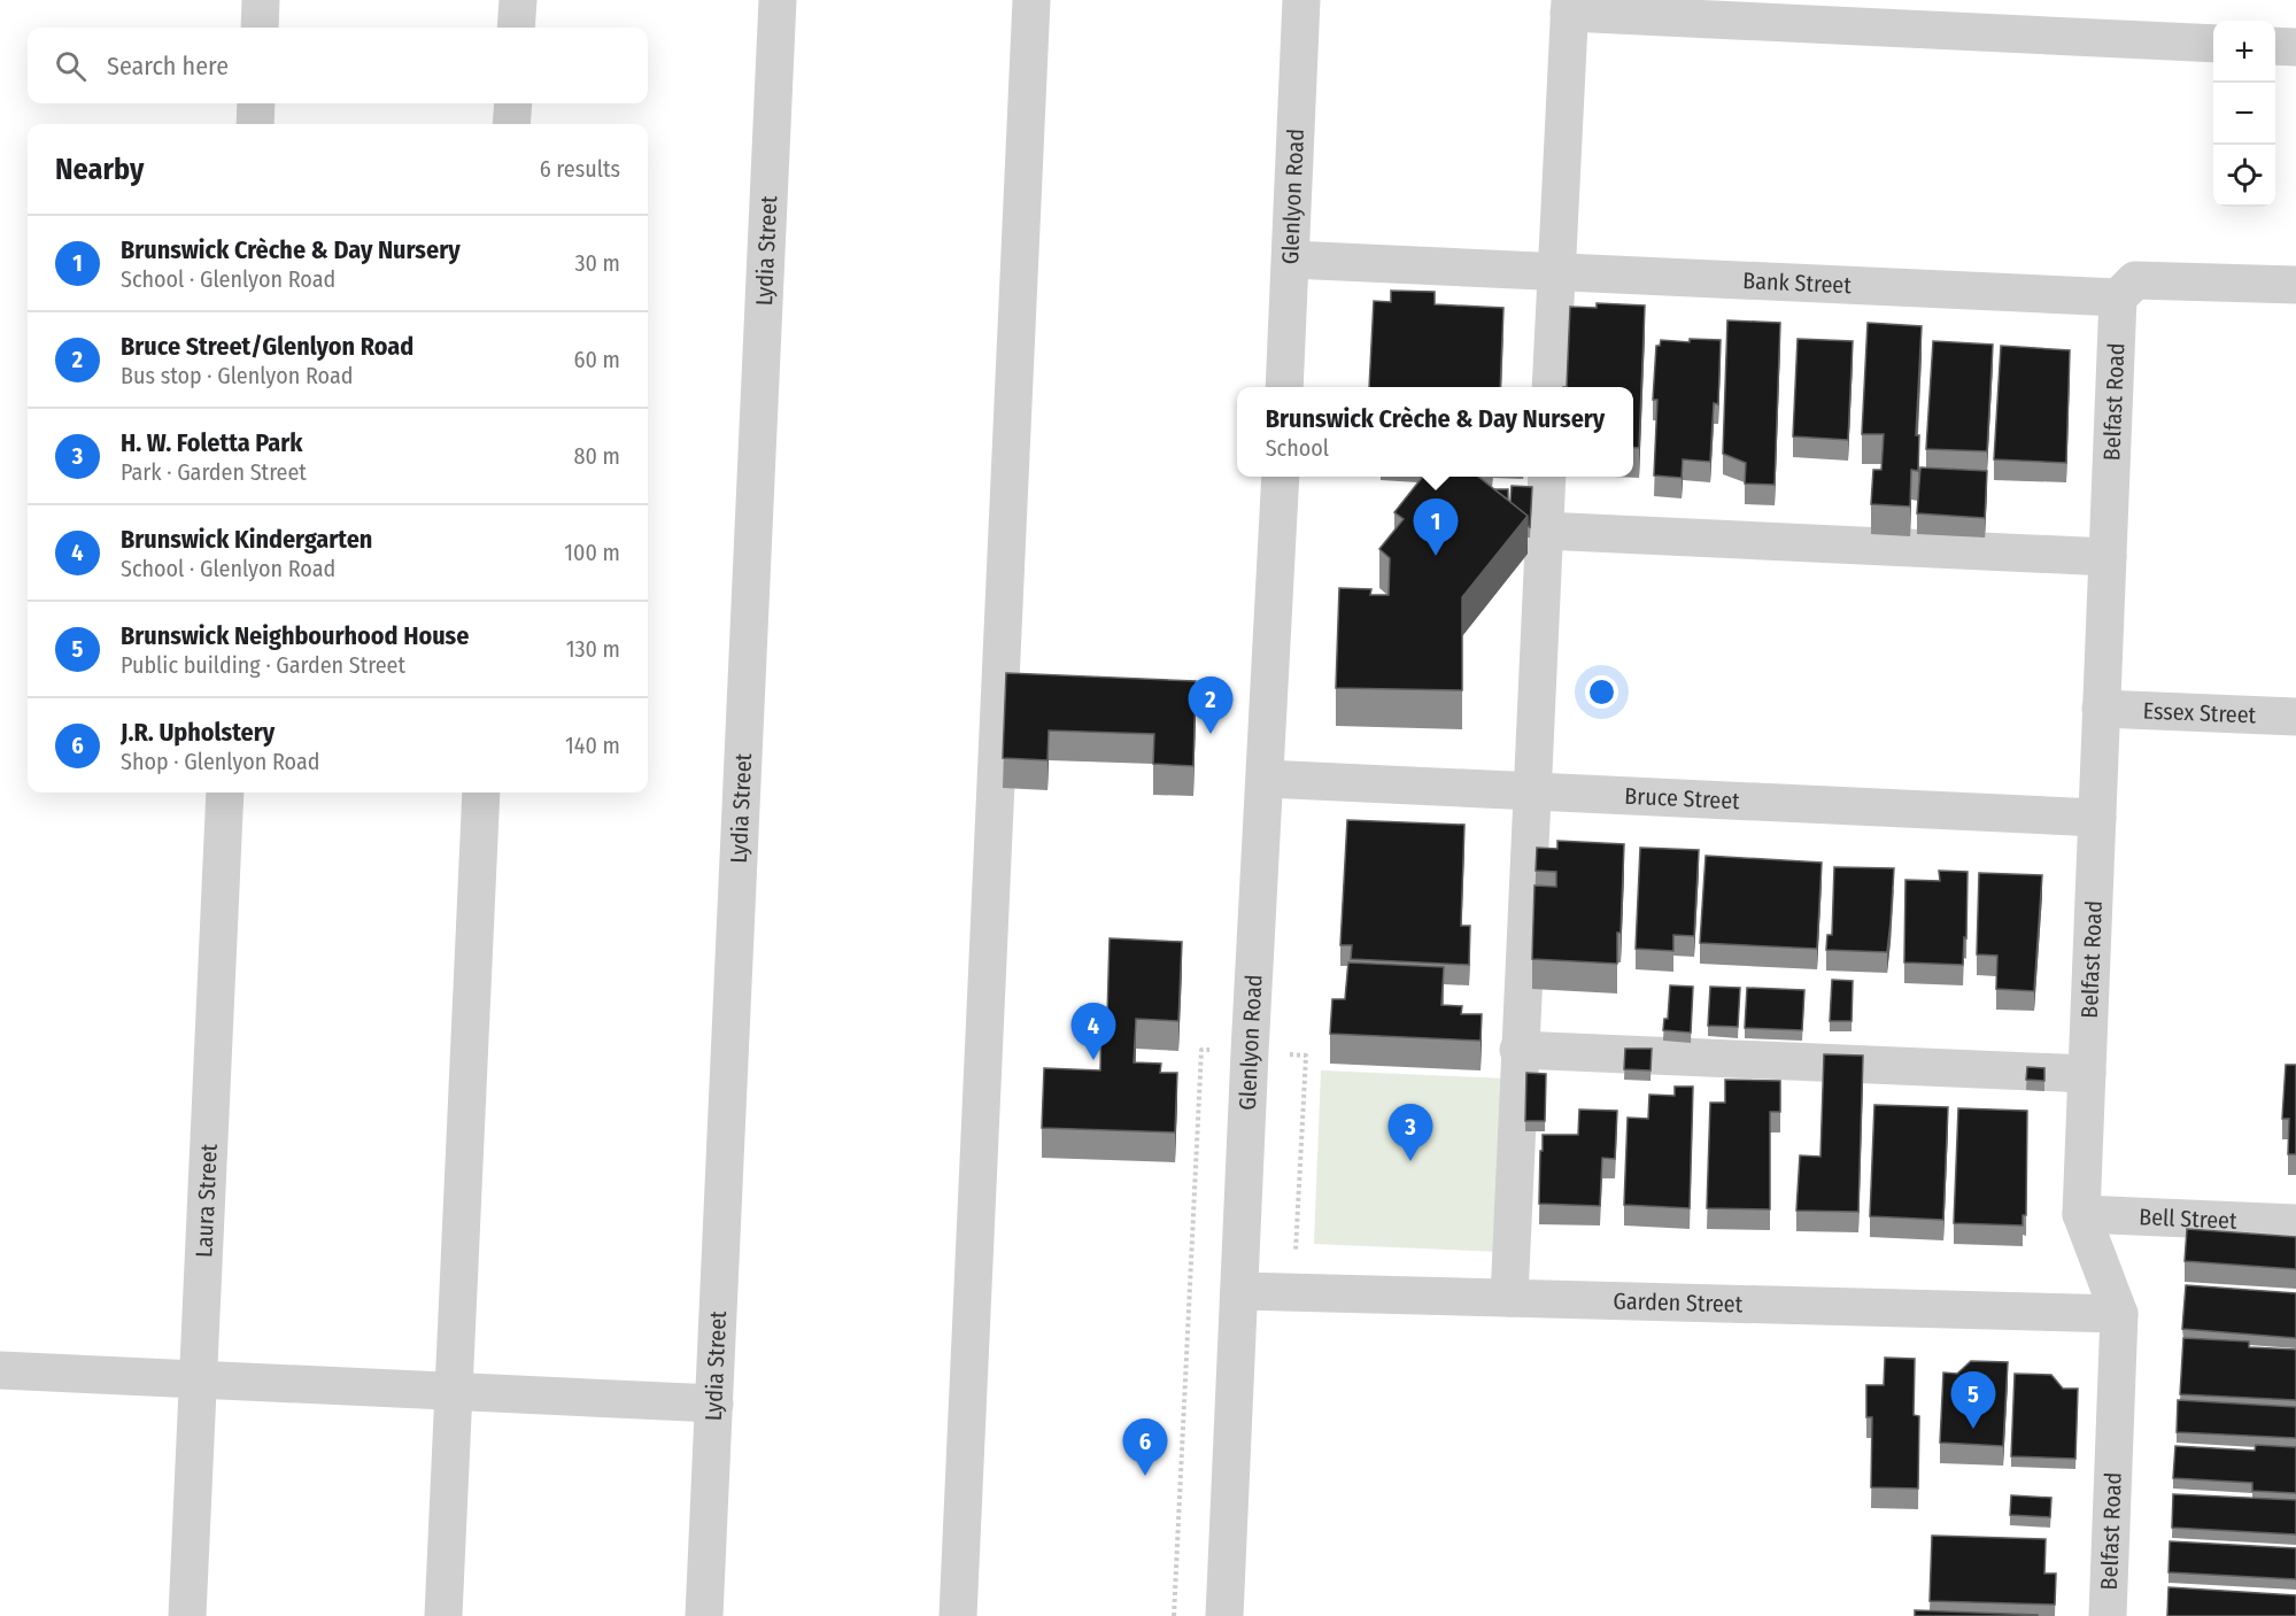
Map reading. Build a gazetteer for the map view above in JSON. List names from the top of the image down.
{
  "streets": {
    "street": [
      "Glenlyon Road",
      "Lydia Street",
      "Bank Street",
      "Belfast Road",
      "Essex Street",
      "Bruce Street",
      "Laura Street",
      "Bell Street",
      "Garden Street"
    ]
  },
  "crossings": [
    ["Glenlyon Road", "Bank Street"],
    ["Glenlyon Road", "Bruce Street"],
    ["Glenlyon Road", "Garden Street"],
    ["Bank Street", "Belfast Road"],
    ["Belfast Road", "Essex Street"],
    ["Belfast Road", "Bruce Street"],
    ["Belfast Road", "Bell Street"],
    ["Belfast Road", "Garden Street"]
  ],
  "page": {
    "map_buttons": ["+", "−"],
    "search": "Search here",
    "heading": ["Nearby", "6 results"],
    "list": [
      {
        "mark": "1",
        "name": "Brunswick Crèche & Day Nursery",
        "note": "School · Glenlyon Road",
        "value": "30 m"
      },
      {
        "mark": "2",
        "name": "Bruce Street/Glenlyon Road",
        "note": "Bus stop · Glenlyon Road",
        "value": "60 m"
      },
      {
        "mark": "3",
        "name": "H. W. Foletta Park",
        "note": "Park · Garden Street",
        "value": "80 m"
      },
      {
        "mark": "4",
        "name": "Brunswick Kindergarten",
        "note": "School · Glenlyon Road",
        "value": "100 m"
      },
      {
        "mark": "5",
        "name": "Brunswick Neighbourhood House",
        "note": "Public building · Garden Street",
        "value": "130 m"
      },
      {
        "mark": "6",
        "name": "J.R. Upholstery",
        "note": "Shop · Glenlyon Road",
        "value": "140 m"
      }
    ],
    "popup": ["Brunswick Crèche & Day Nursery", "School"],
    "pins": [
      "1",
      "2",
      "4",
      "3",
      "5",
      "6"
    ]
  }
}
